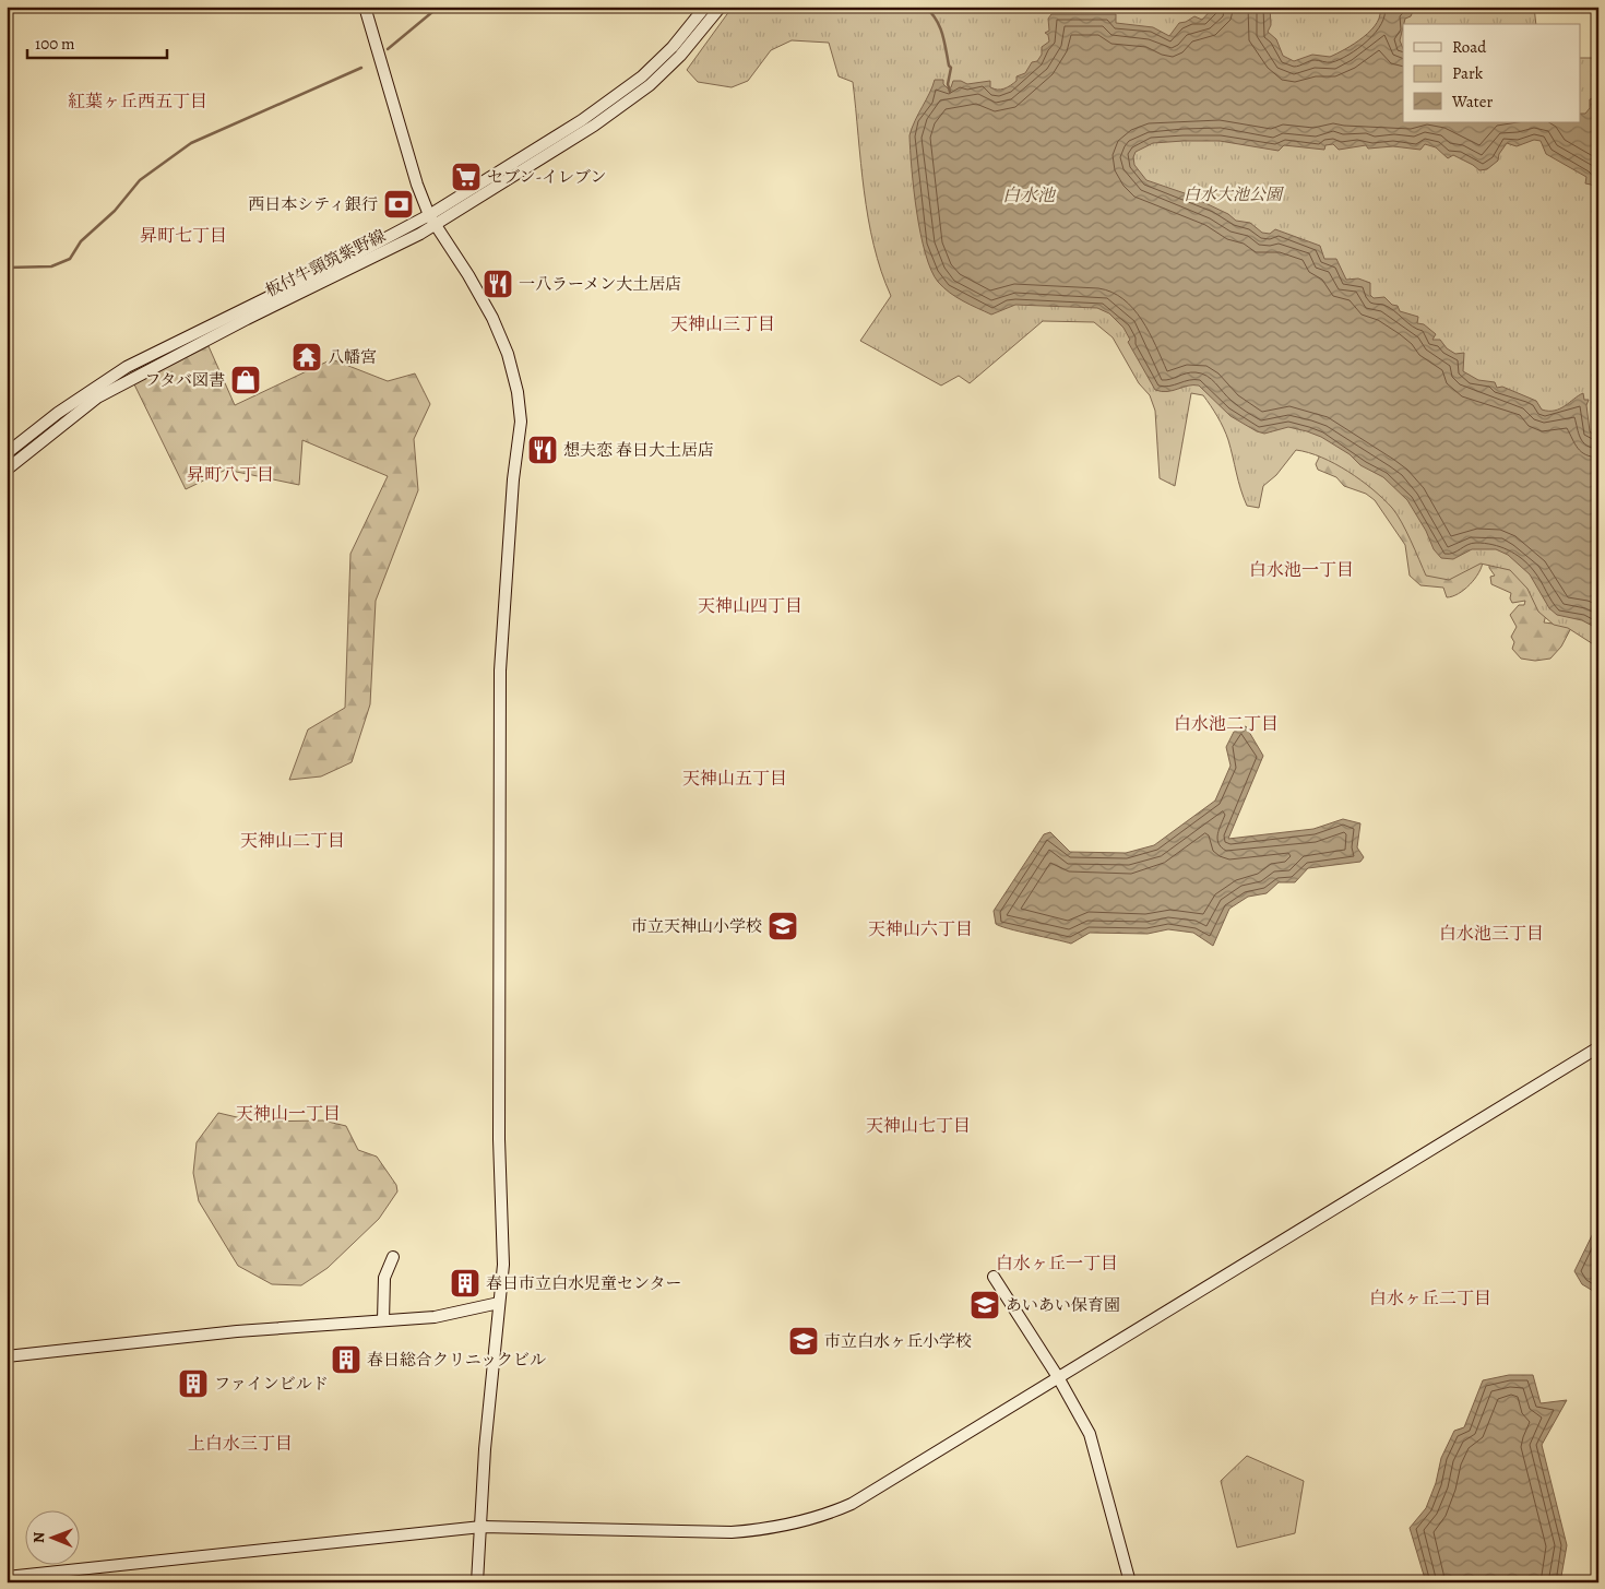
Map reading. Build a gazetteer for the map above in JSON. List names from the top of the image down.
{
  "streets": {
    "street": ["板付牛頸筑紫野線"]
  },
  "districts": [
    "紅葉ヶ丘西五丁目",
    "昇町七丁目",
    "天神山三丁目",
    "昇町八丁目",
    "白水池一丁目",
    "天神山四丁目",
    "白水池二丁目",
    "天神山五丁目",
    "天神山二丁目",
    "天神山六丁目",
    "白水池三丁目",
    "天神山一丁目",
    "天神山七丁目",
    "白水ヶ丘一丁目",
    "白水ヶ丘二丁目",
    "上白水三丁目"
  ],
  "water": ["白水池"],
  "parks": ["白水大池公園"],
  "places": {
    "supermarket": ["セブン-イレブン"],
    "bank": ["西日本シティ銀行"],
    "restaurant": ["一八ラーメン大土居店", "想夫恋 春日大土居店"],
    "temple": ["八幡宮"],
    "shop": ["フタバ図書"],
    "school or university": ["市立天神山小学校", "あいあい保育園", "市立白水ヶ丘小学校"],
    "building": ["春日市立白水児童センター", "春日総合クリニックビル", "ファインビルド"]
  },
  "legend": ["Road", "Park", "Water"],
  "scale_bar": "100 m",
  "north": "left"
}
